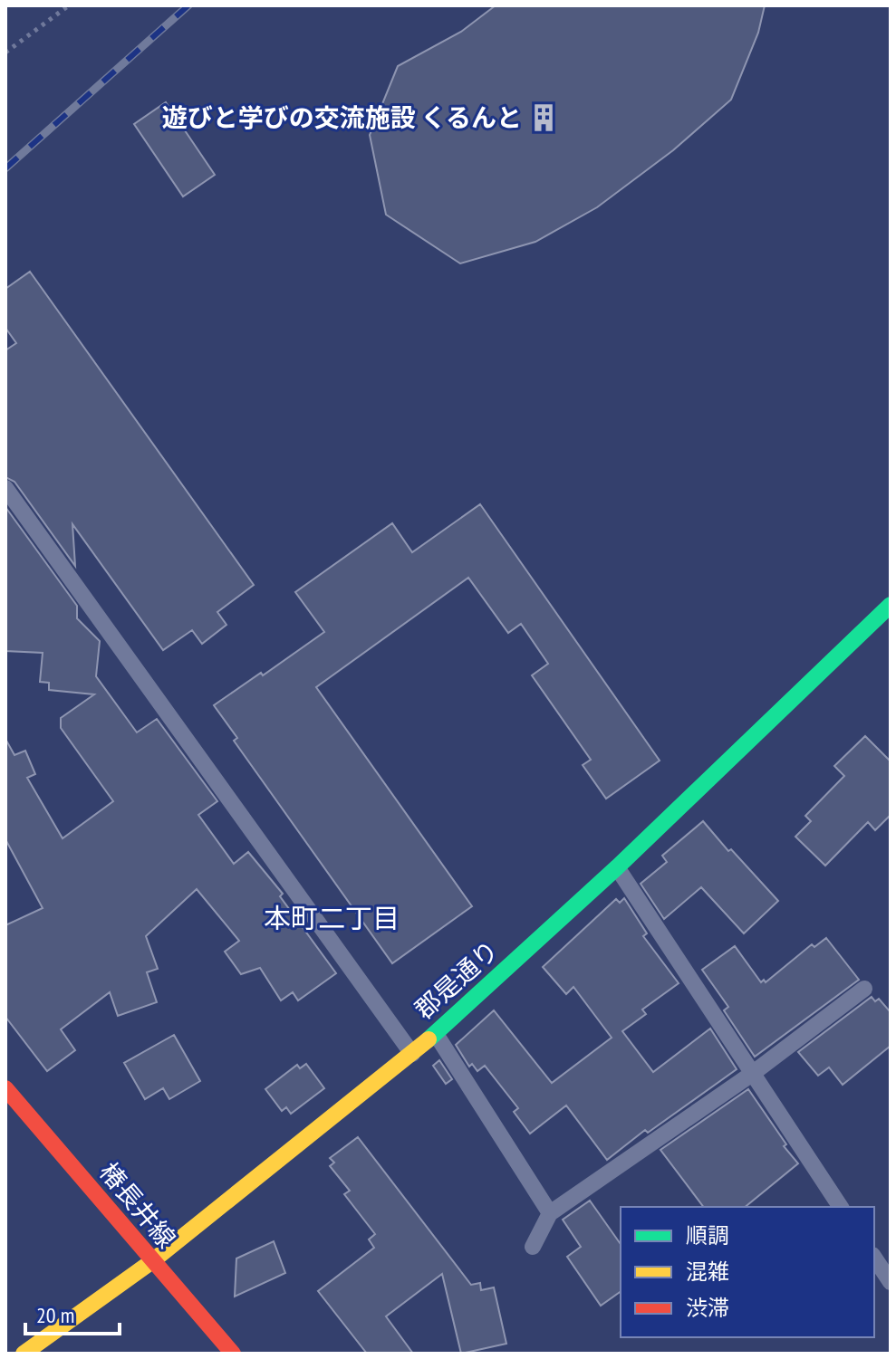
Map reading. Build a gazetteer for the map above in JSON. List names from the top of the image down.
{
  "streets": {
    "street": ["郡是通り", "椿長井線"]
  },
  "crossings": [
    ["郡是通り", "椿長井線"]
  ],
  "districts": ["本町二丁目"],
  "places": {
    "building": ["遊びと学びの交流施設 くるんと"]
  },
  "legend": ["順調", "混雑", "渋滞"],
  "scale_bar": "20 m"
}
